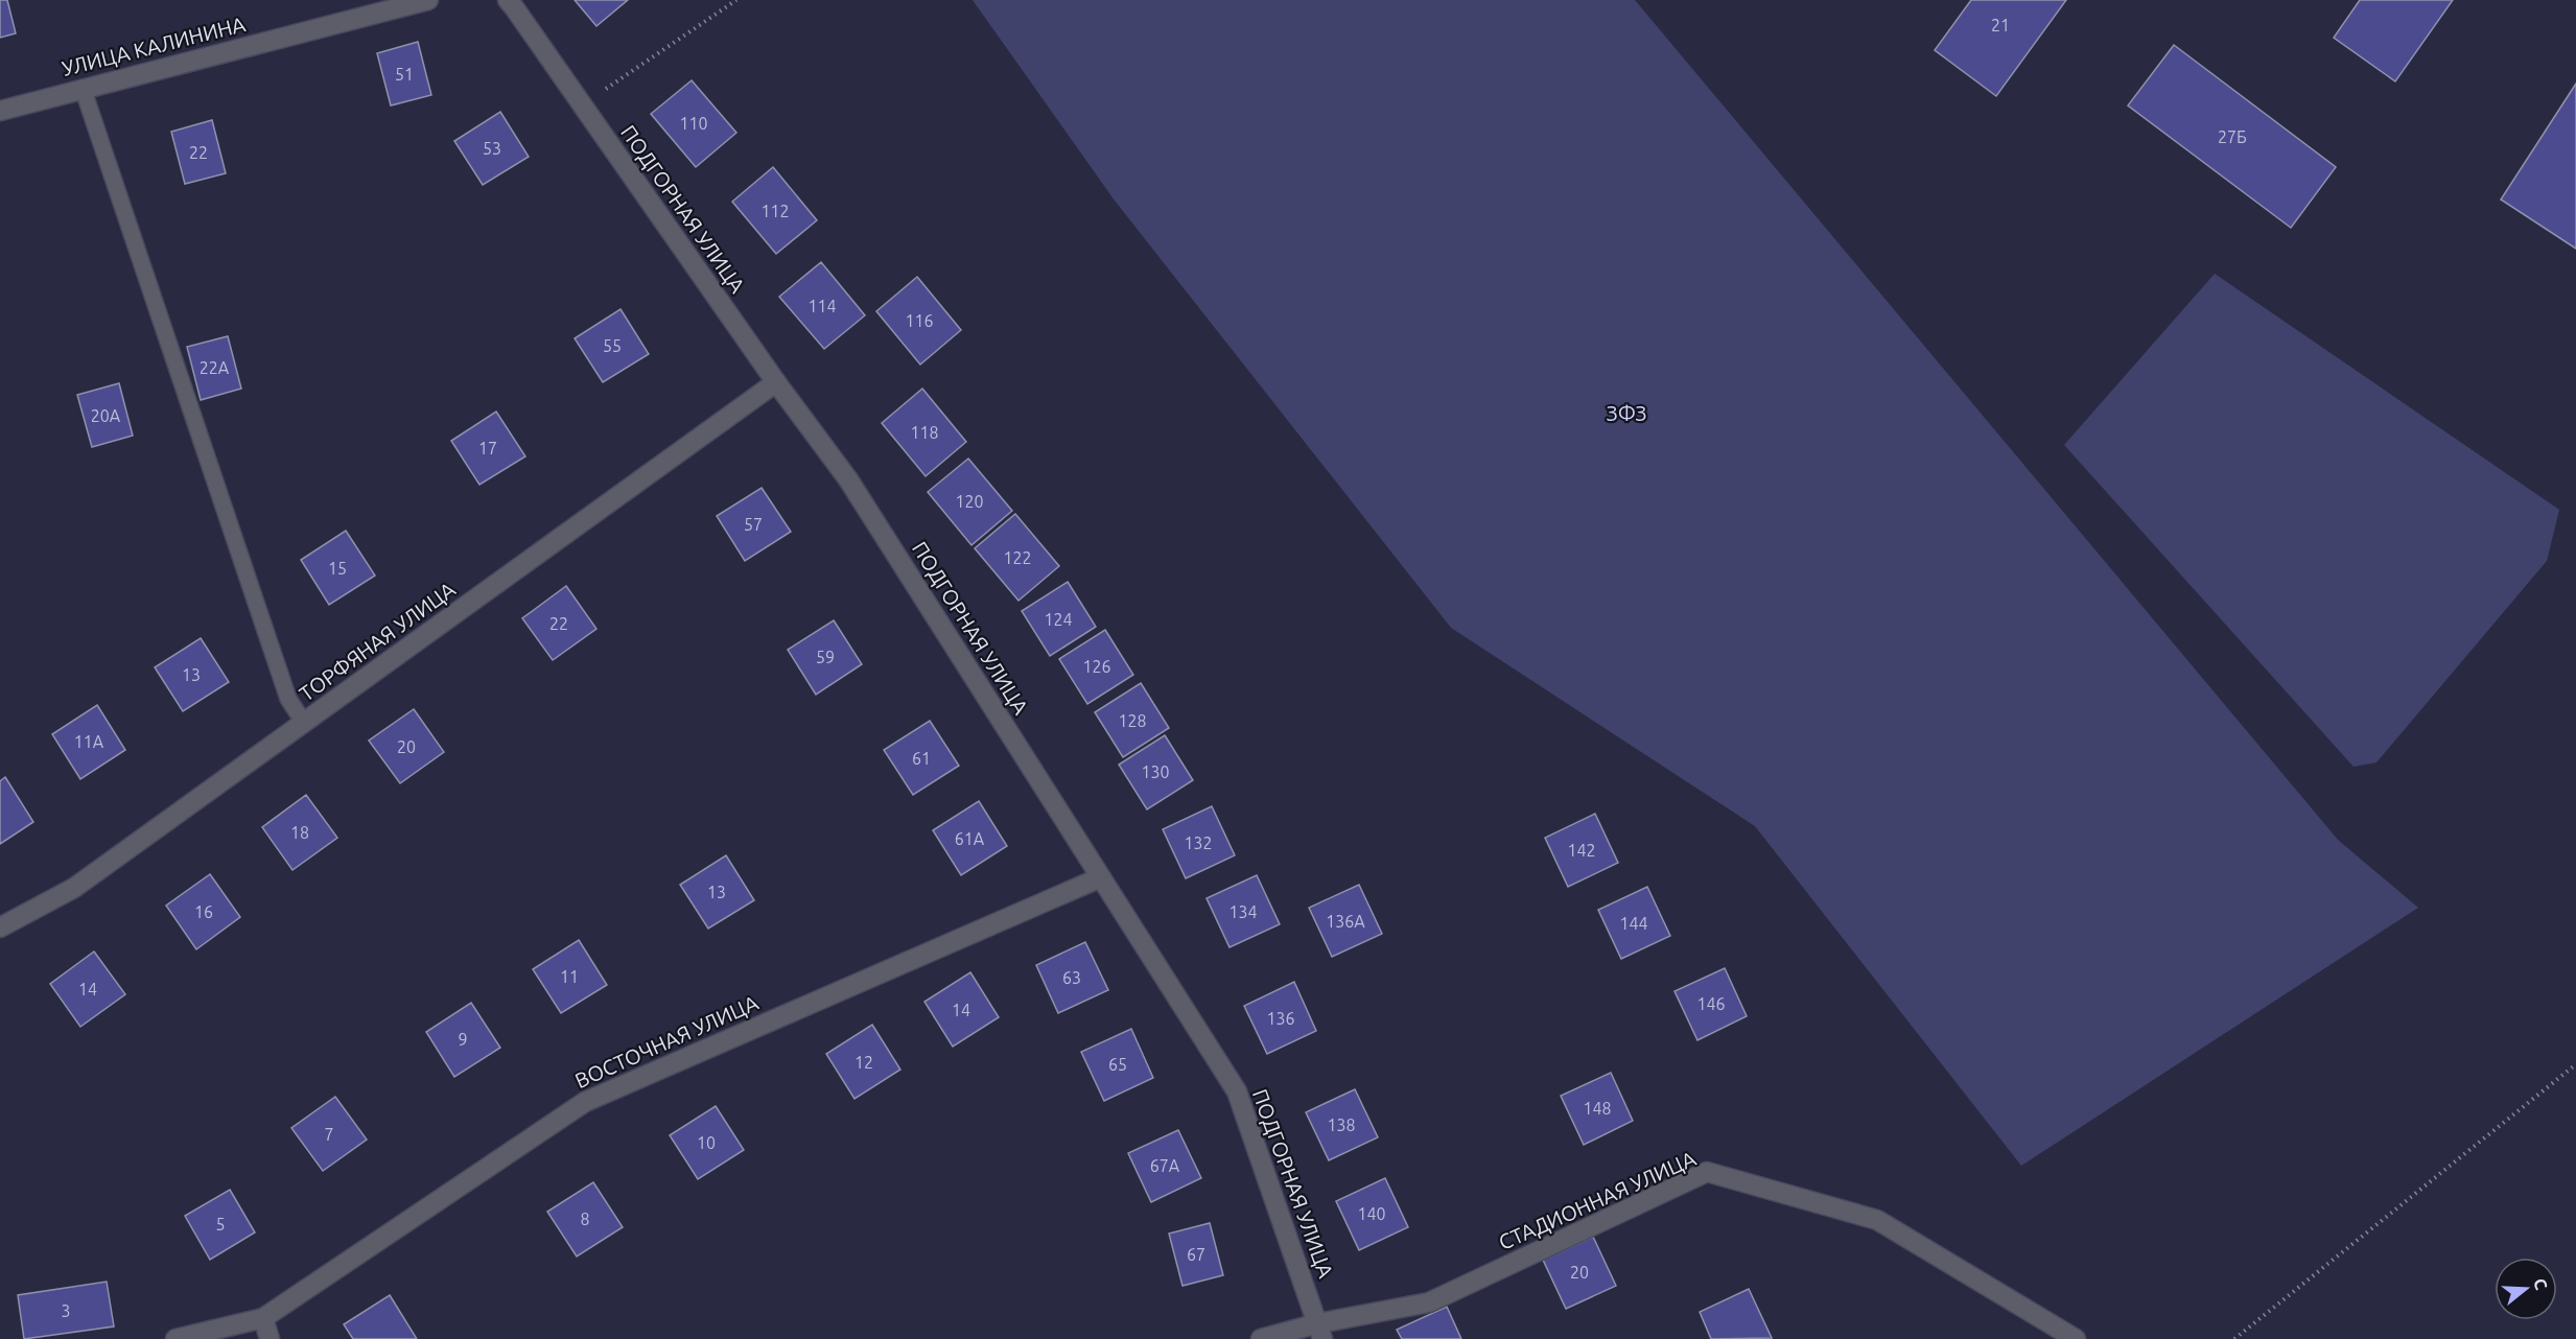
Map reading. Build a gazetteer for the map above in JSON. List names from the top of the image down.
{
  "streets": {
    "street": [
      "УЛИЦА КАЛИНИНА",
      "ПОДГОРНАЯ УЛИЦА",
      "ТОРФЯНАЯ УЛИЦА",
      "ВОСТОЧНАЯ УЛИЦА",
      "СТАДИОННАЯ УЛИЦА"
    ]
  },
  "crossings": [
    ["ПОДГОРНАЯ УЛИЦА", "ТОРФЯНАЯ УЛИЦА"],
    ["ПОДГОРНАЯ УЛИЦА", "ВОСТОЧНАЯ УЛИЦА"],
    ["ПОДГОРНАЯ УЛИЦА", "СТАДИОННАЯ УЛИЦА"]
  ],
  "parks": ["ЗФЗ"],
  "house_numbers": [
    "21",
    "51",
    "110",
    "27Б",
    "53",
    "22",
    "112",
    "114",
    "116",
    "55",
    "22А",
    "20А",
    "118",
    "17",
    "120",
    "57",
    "122",
    "15",
    "124",
    "22",
    "59",
    "126",
    "13",
    "128",
    "11А",
    "20",
    "61",
    "130",
    "18",
    "61А",
    "132",
    "142",
    "13",
    "16",
    "134",
    "136А",
    "144",
    "11",
    "63",
    "14",
    "146",
    "14",
    "136",
    "9",
    "12",
    "65",
    "148",
    "138",
    "7",
    "10",
    "67А",
    "140",
    "8",
    "5",
    "67",
    "20",
    "3"
  ],
  "north": "right"
}
